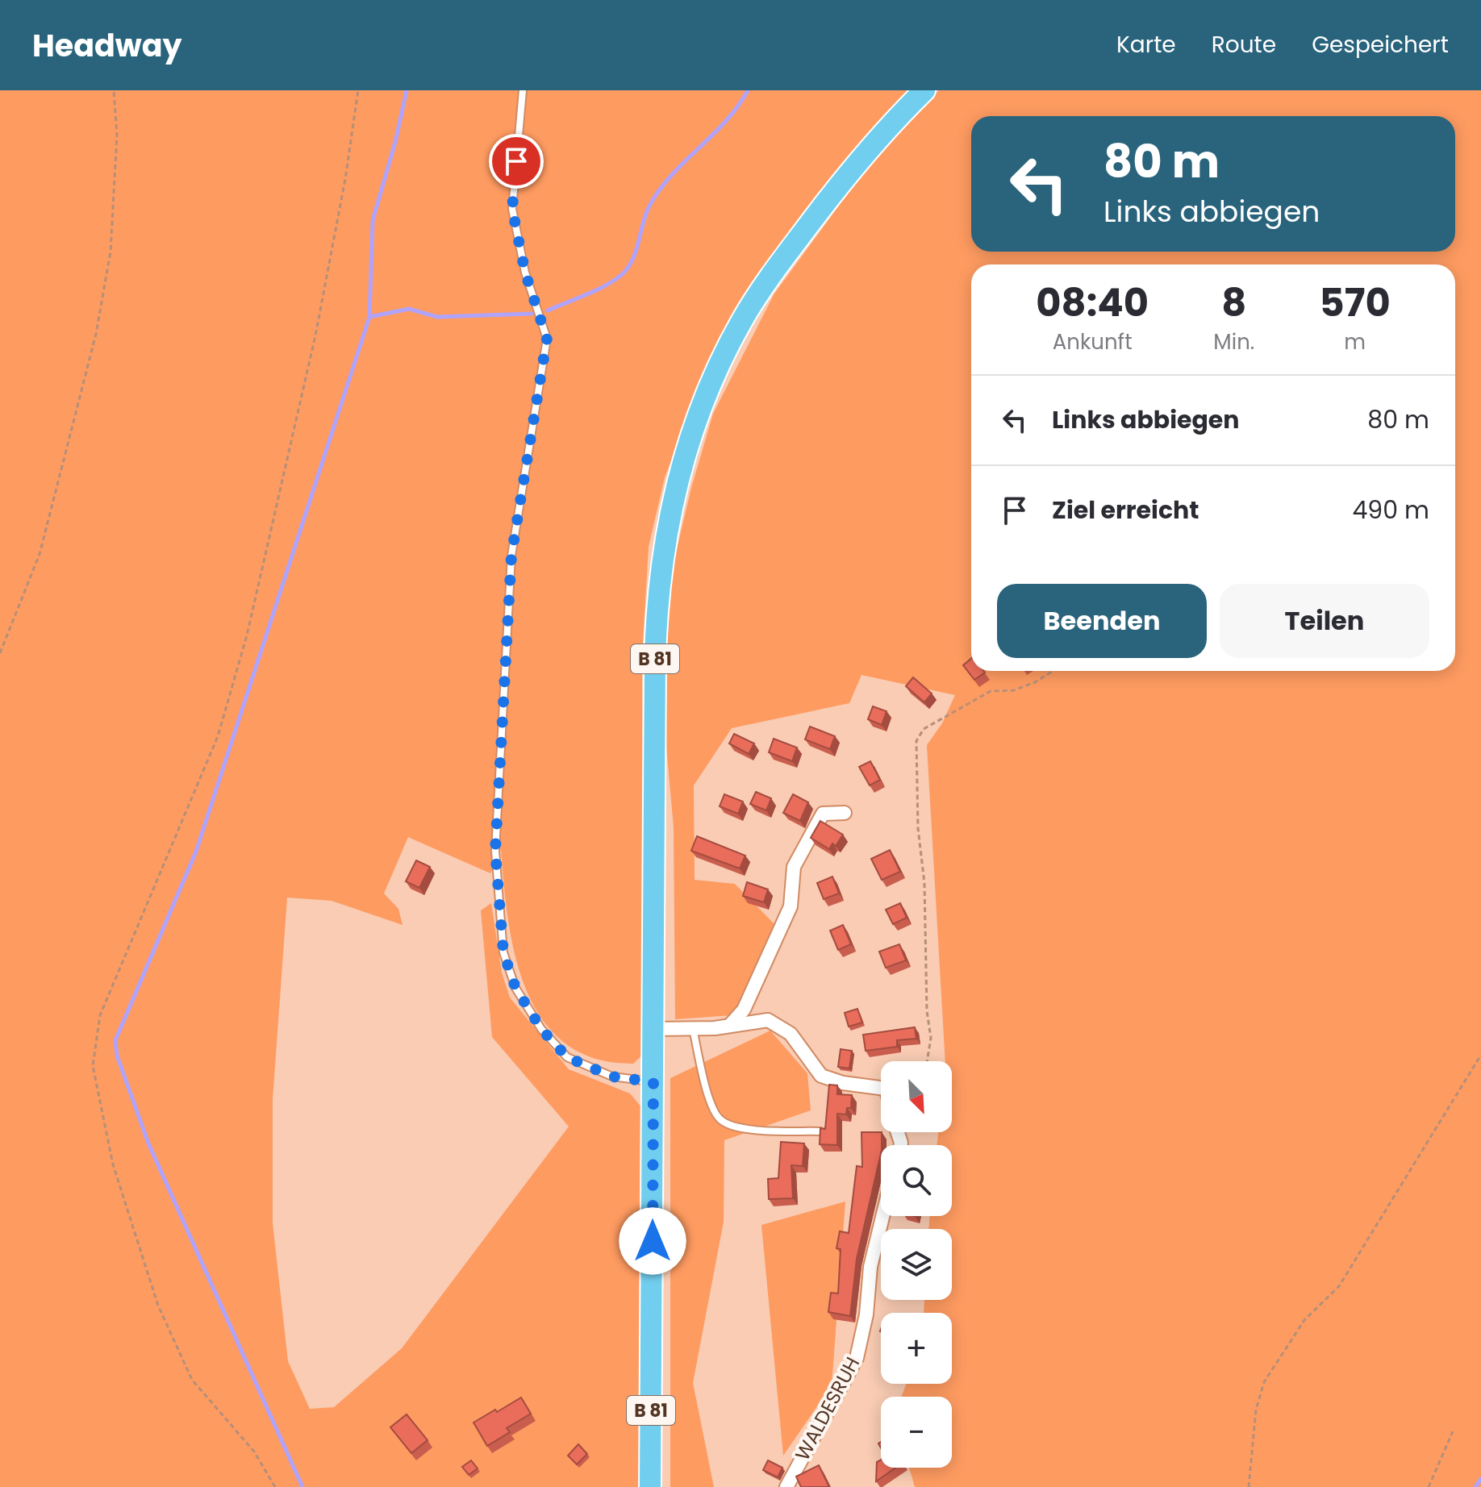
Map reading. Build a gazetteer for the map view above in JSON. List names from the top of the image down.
{
  "streets": {
    "main road": ["B 81"],
    "street": ["WALDESRUH"]
  },
  "north": "bottom right",
  "page": {
    "header": "Headway",
    "nav": ["Karte", "Route", "Gespeichert"],
    "turn": ["80 m", "Links abbiegen"],
    "eta": [
      "08:40",
      "Ankunft",
      "8",
      "Min.",
      "570",
      "m"
    ],
    "list": [
      {
        "name": "Links abbiegen",
        "value": "80 m"
      },
      {
        "name": "Ziel erreicht",
        "value": "490 m"
      }
    ],
    "buttons": ["Beenden", "Teilen"],
    "map_buttons": ["+", "−"]
  }
}
